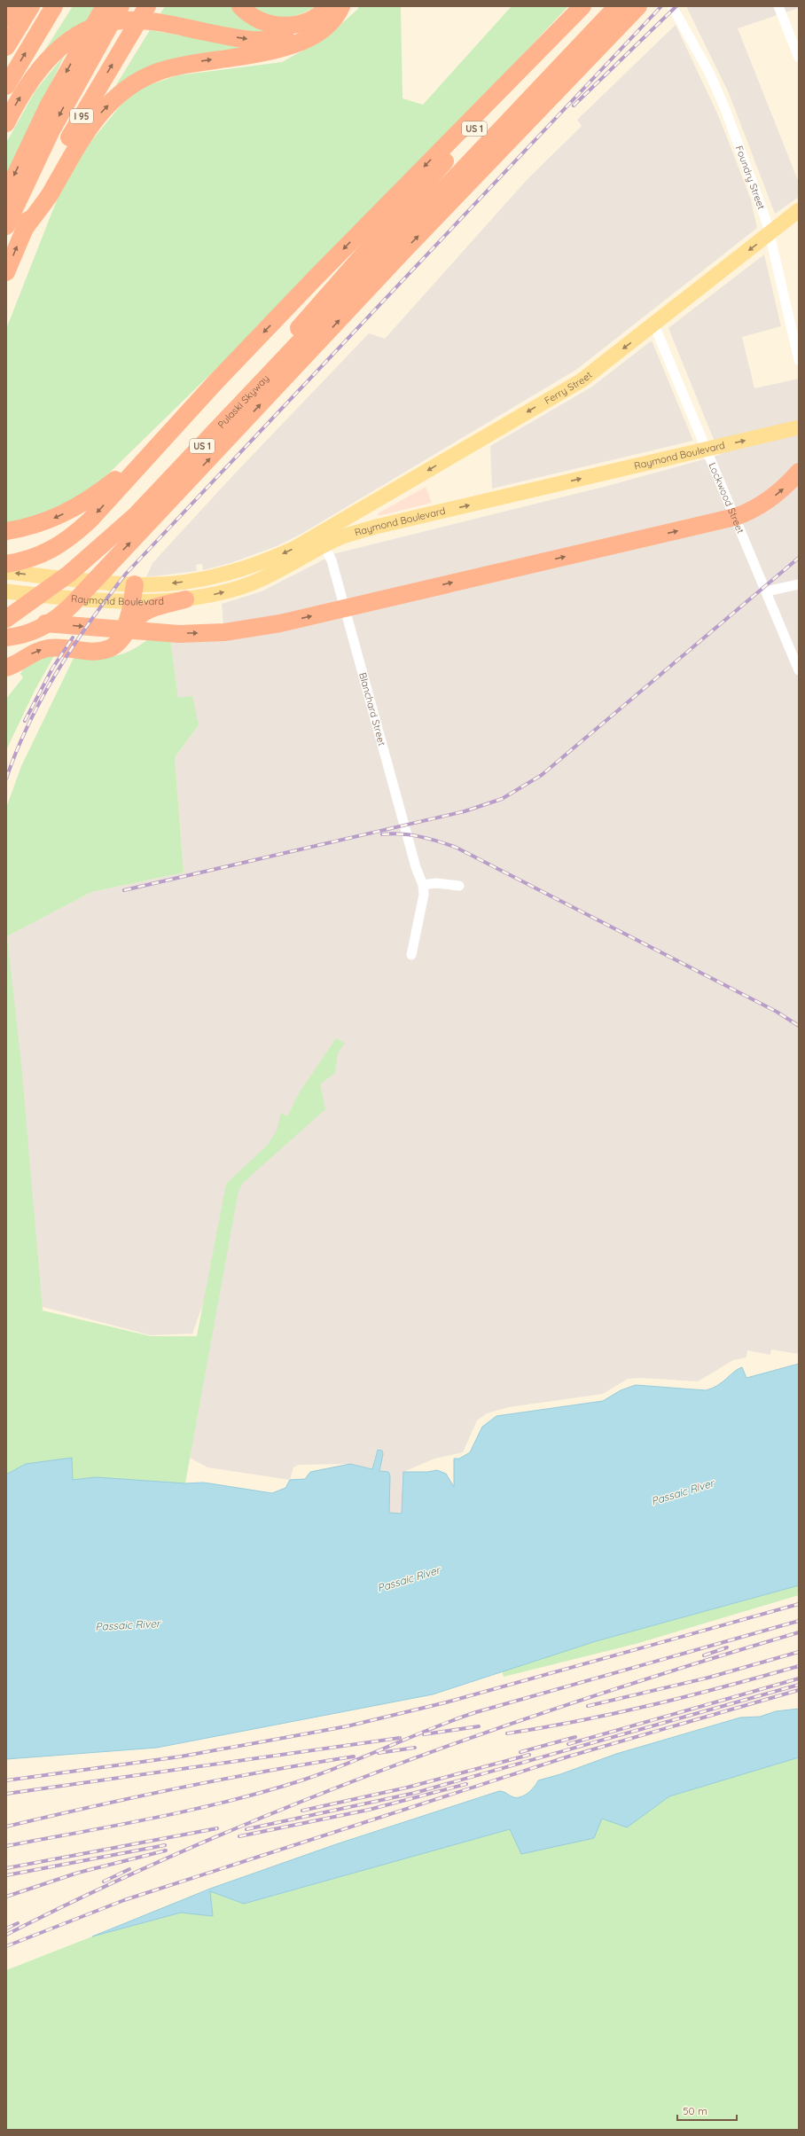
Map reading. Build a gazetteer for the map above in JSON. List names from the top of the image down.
{
  "streets": {
    "highway": ["I 95", "US 1", "Pulaski Skyway"],
    "main road": ["Ferry Street", "Raymond Boulevard"],
    "street": ["Foundry Street", "Lockwood Street", "Blanchard Street"]
  },
  "crossings": [
    ["US 1", "Pulaski Skyway"],
    ["Foundry Street", "Ferry Street"],
    ["Ferry Street", "Raymond Boulevard"],
    ["Ferry Street", "Lockwood Street"],
    ["Ferry Street", "Blanchard Street"],
    ["Raymond Boulevard", "Lockwood Street"],
    ["Raymond Boulevard", "Blanchard Street"]
  ],
  "one_way": ["Ferry Street"],
  "water": ["Passaic River"],
  "scale_bar": "50 m"
}
